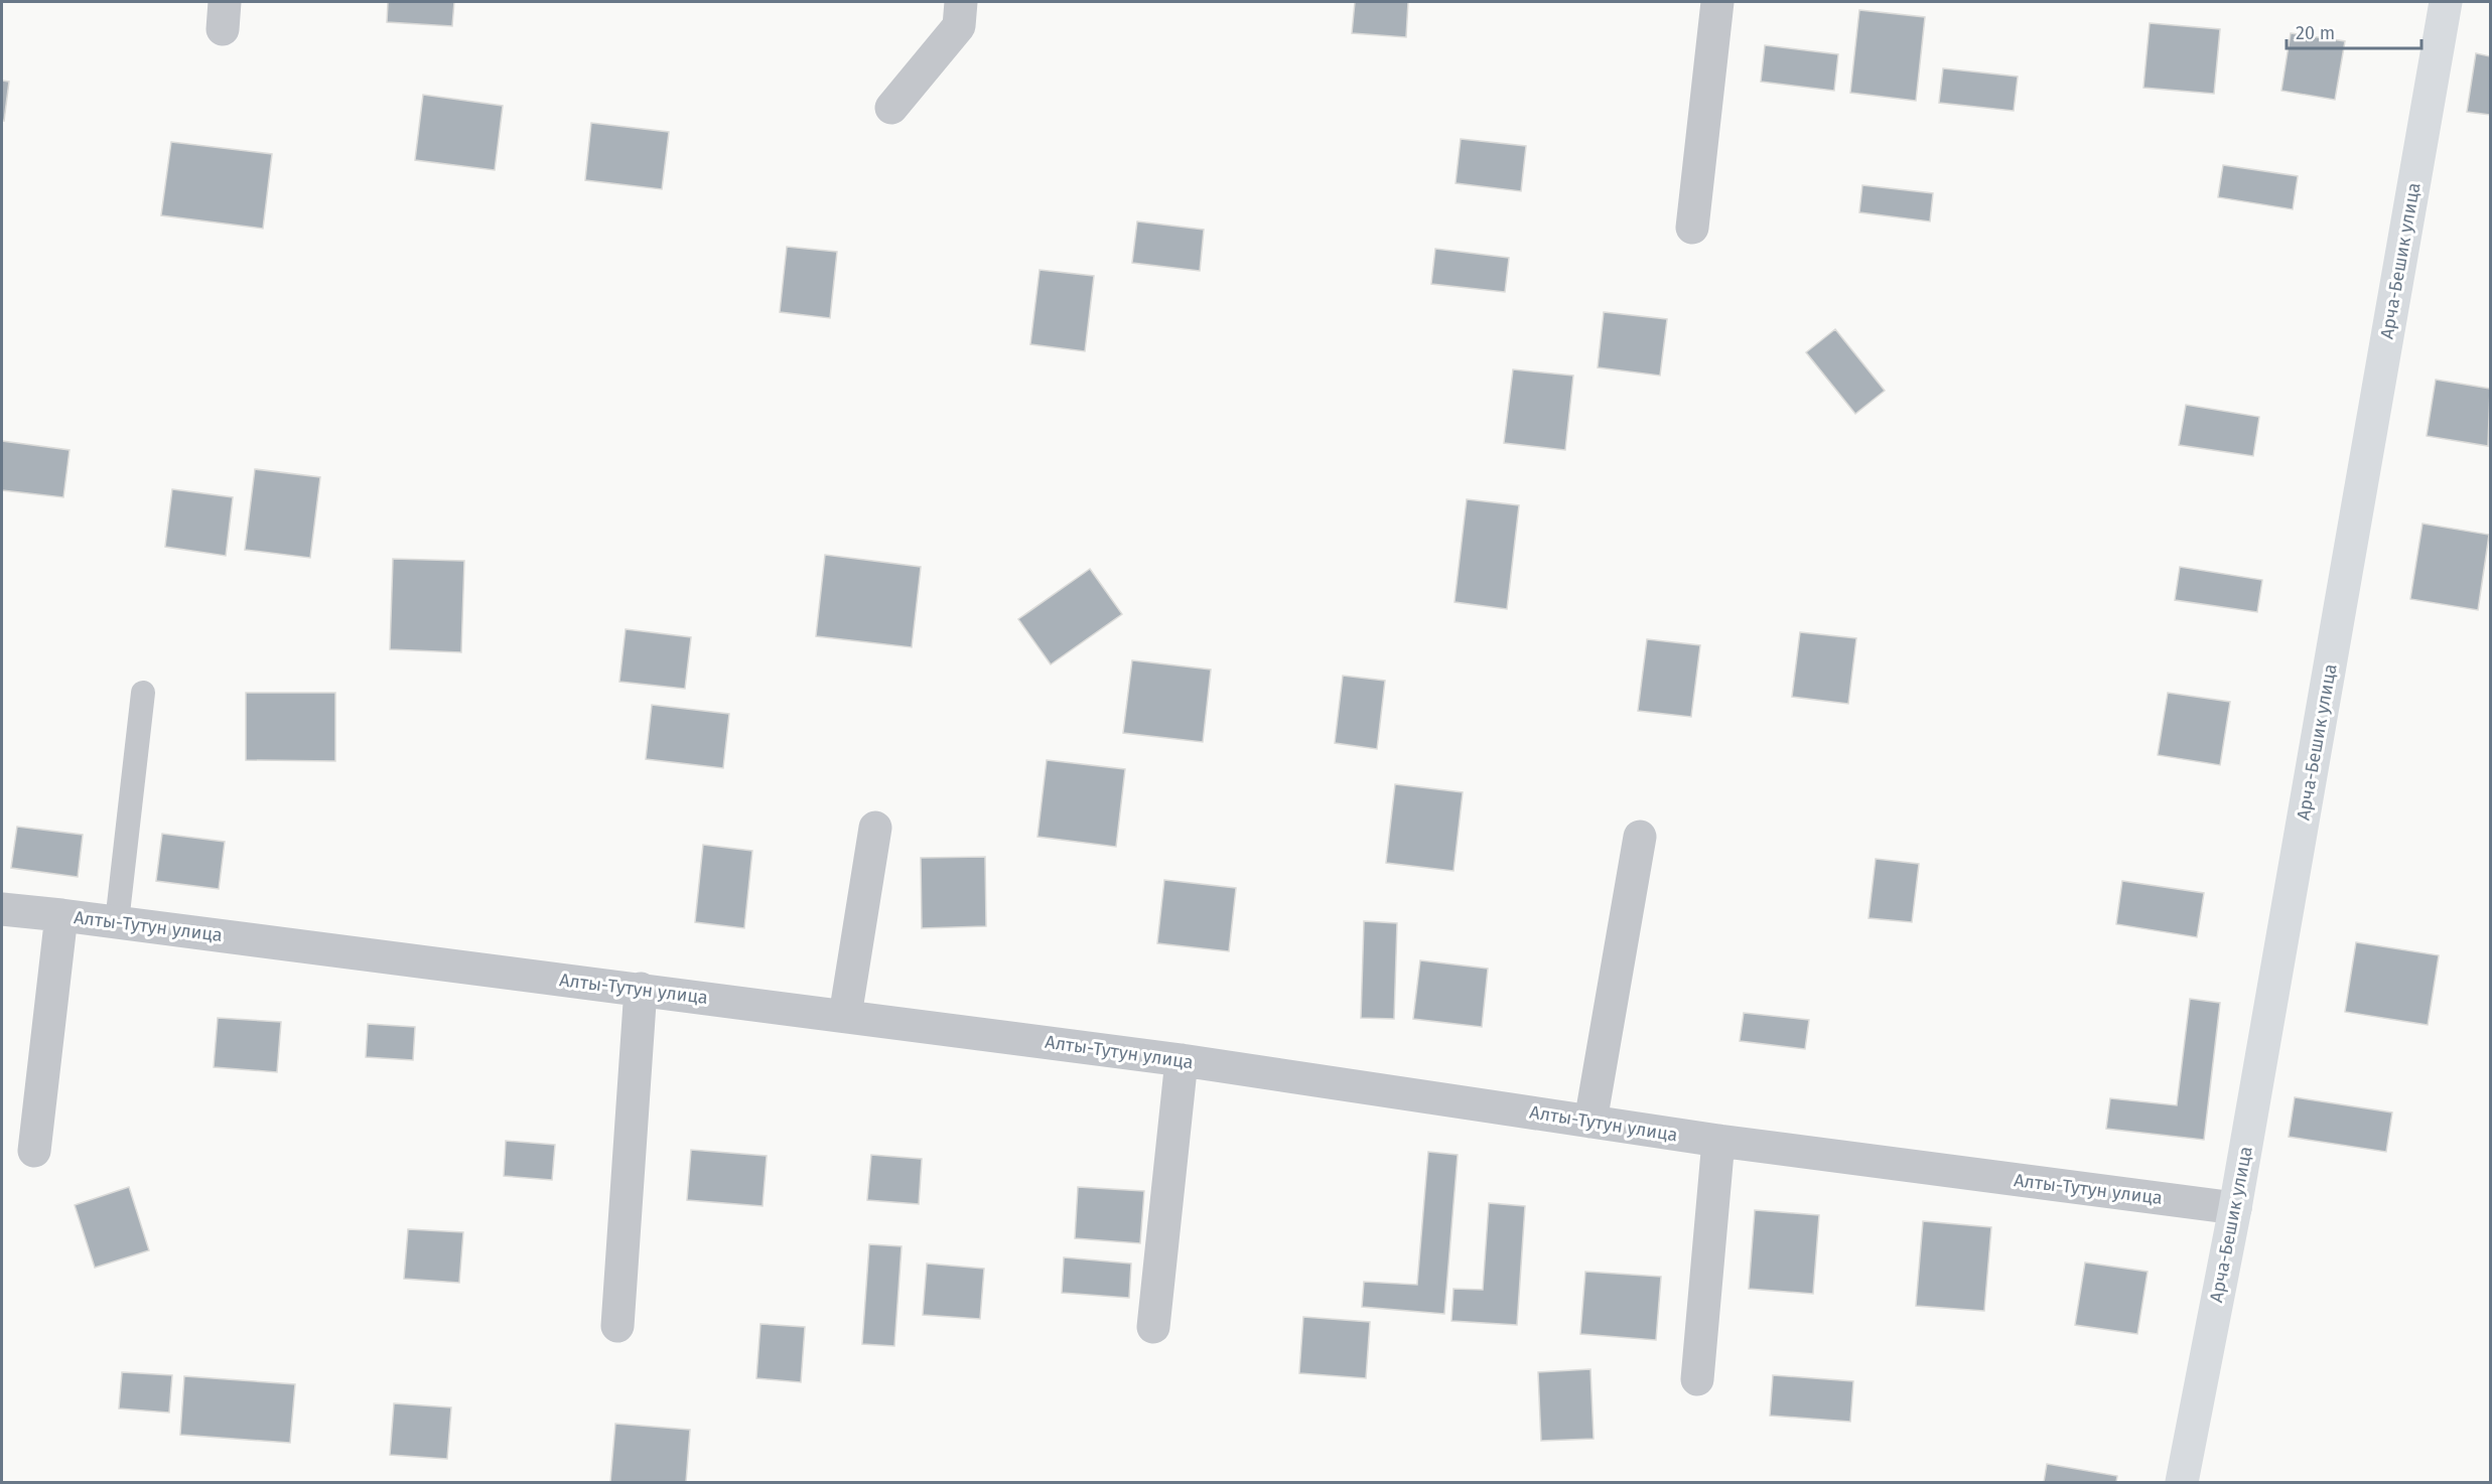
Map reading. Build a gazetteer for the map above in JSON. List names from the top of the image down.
{
  "streets": {
    "street": ["Арча-Бешик улица", "Алты-Тутун улица"]
  },
  "crossings": [
    ["Арча-Бешик улица", "Алты-Тутун улица"]
  ],
  "scale_bar": "20 m"
}
